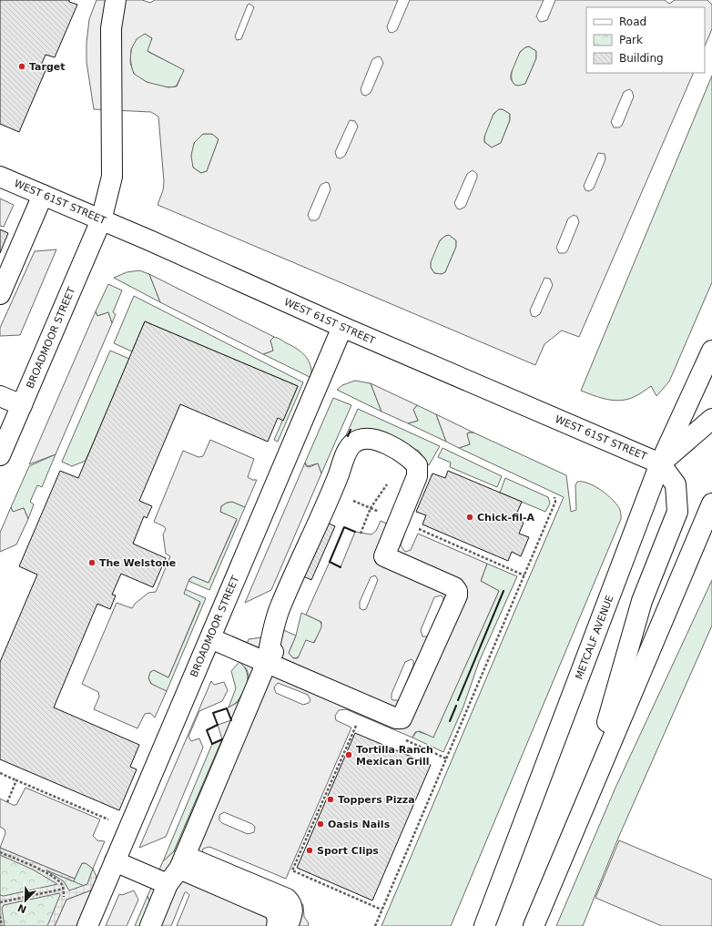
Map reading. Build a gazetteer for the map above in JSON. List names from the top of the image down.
{
  "streets": {
    "main road": ["WEST 61ST STREET", "BROADMOOR STREET", "METCALF AVENUE"]
  },
  "crossings": [
    ["WEST 61ST STREET", "BROADMOOR STREET"],
    ["WEST 61ST STREET", "METCALF AVENUE"]
  ],
  "places": [
    "Target",
    "Chick-fil-A",
    "The Welstone",
    "Tortilla Ranch Mexican Grill",
    "Toppers Pizza",
    "Oasis Nails",
    "Sport Clips"
  ],
  "legend": ["Road", "Park", "Building"],
  "north": "bottom left"
}
